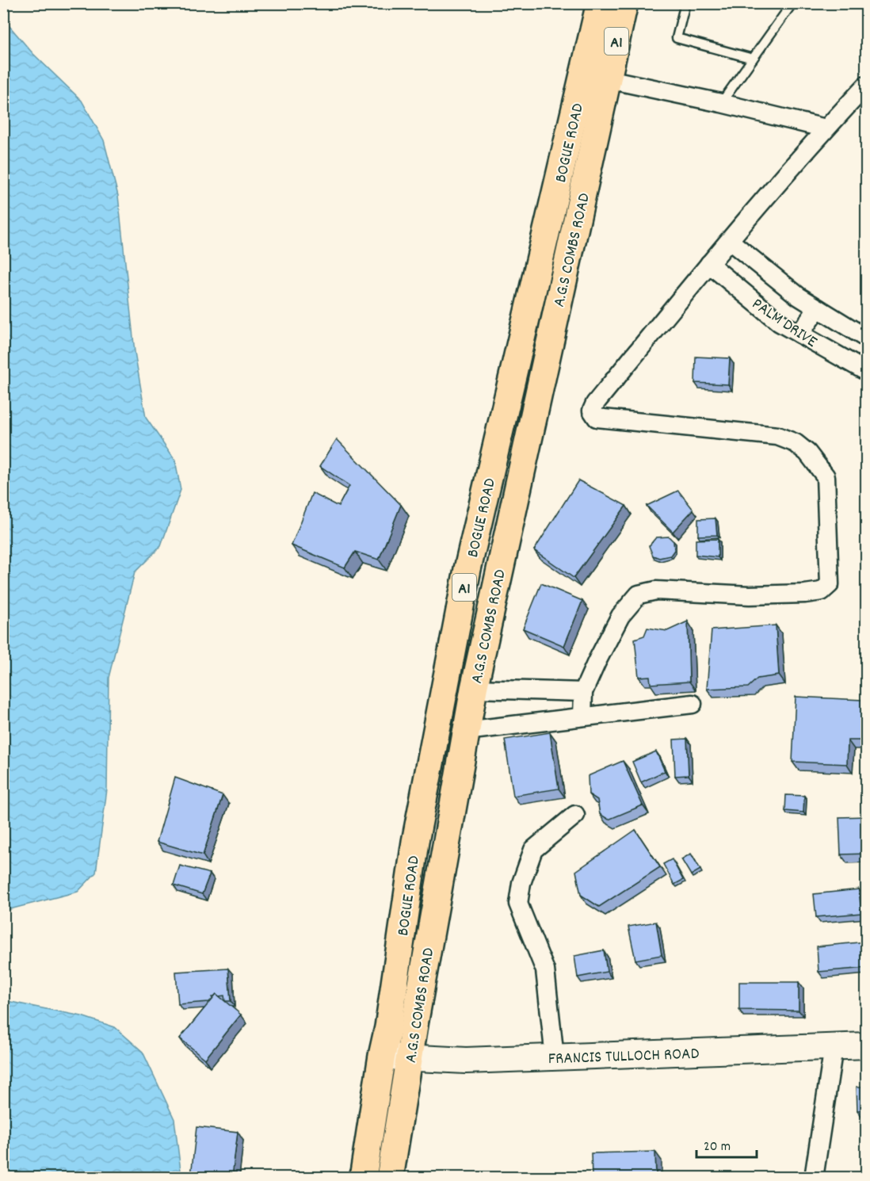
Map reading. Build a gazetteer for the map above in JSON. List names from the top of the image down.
{
  "streets": {
    "main road": [
      "A1",
      "BOGUE ROAD",
      "A.G.S COMBS ROAD",
      "FRANCIS TULLOCH ROAD"
    ],
    "street": ["PALM DRIVE"]
  },
  "crossings": [
    ["A1", "A.G.S COMBS ROAD"],
    ["BOGUE ROAD", "FRANCIS TULLOCH ROAD"],
    ["A.G.S COMBS ROAD", "FRANCIS TULLOCH ROAD"]
  ],
  "scale_bar": "20 m"
}
